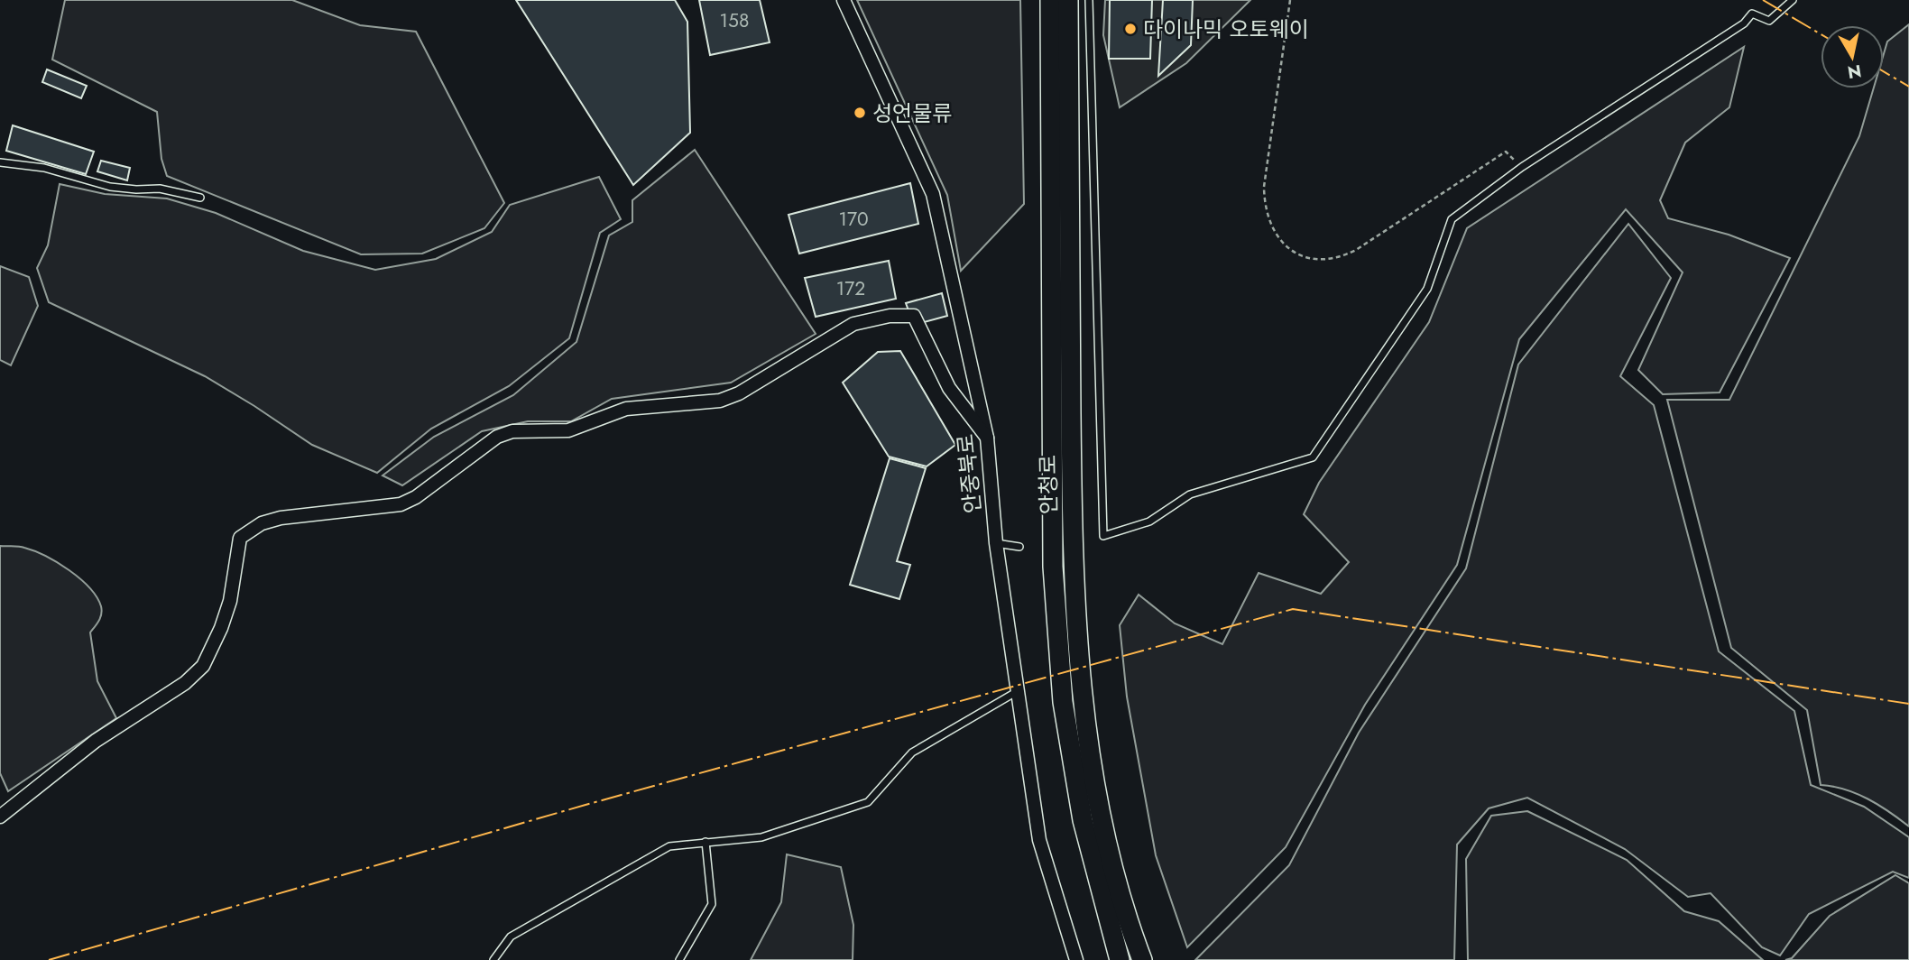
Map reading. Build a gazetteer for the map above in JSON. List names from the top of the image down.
{
  "streets": {
    "street": ["안중북로", "안청로"]
  },
  "places": ["다이나믹 오토웨이", "성언물류"],
  "house_numbers": ["158", "170", "172"],
  "north": "bottom"
}
